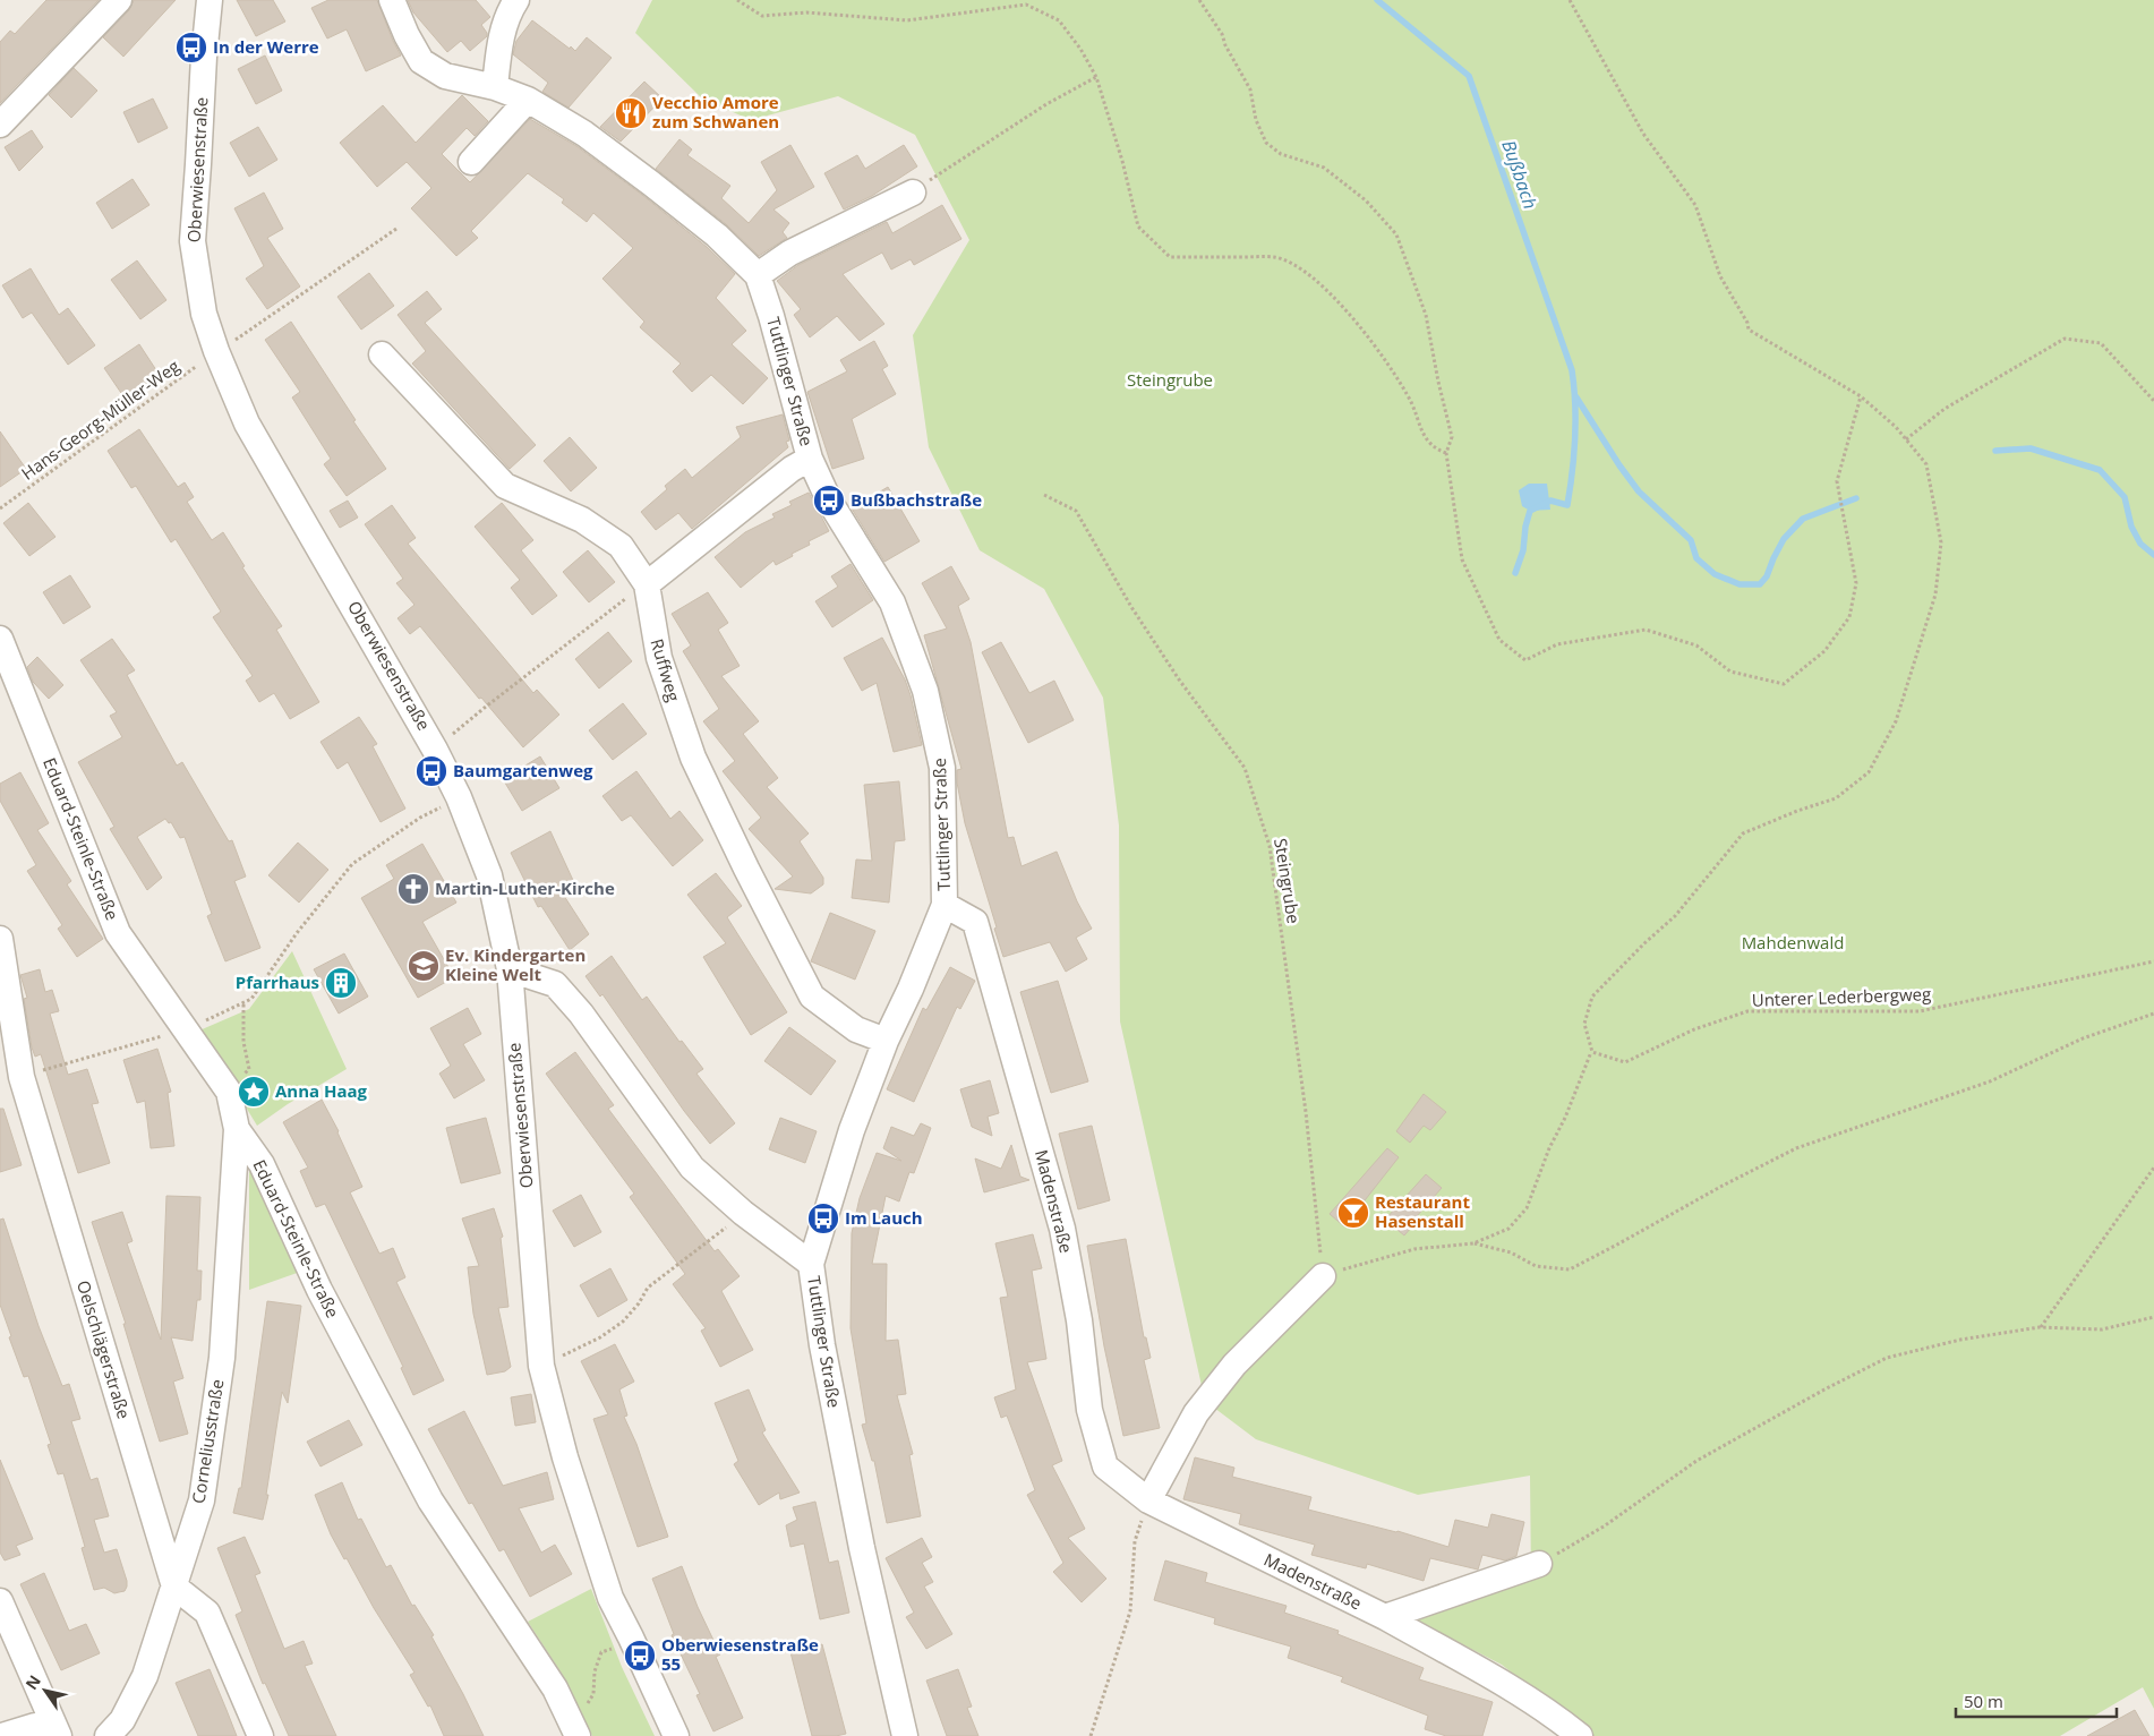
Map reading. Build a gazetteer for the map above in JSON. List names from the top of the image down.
{
  "streets": {
    "street": [
      "Oberwiesenstraße",
      "Tuttlinger Straße",
      "Ruffweg",
      "Eduard-Steinle-Straße",
      "Madenstraße",
      "Oelschlägerstraße",
      "Corneliusstraße"
    ],
    "path": ["Hans-Georg-Müller-Weg", "Steingrube", "Unterer Lederbergweg"]
  },
  "crossings": [
    ["Oberwiesenstraße", "Hans-Georg-Müller-Weg"],
    ["Tuttlinger Straße", "Ruffweg"],
    ["Tuttlinger Straße", "Madenstraße"],
    ["Eduard-Steinle-Straße", "Corneliusstraße"],
    ["Oelschlägerstraße", "Corneliusstraße"]
  ],
  "water": ["Bußbach"],
  "parks": ["Steingrube", "Mahdenwald"],
  "places": {
    "bus stop": [
      "In der Werre",
      "Bußbachstraße",
      "Baumgartenweg",
      "Im Lauch",
      "Oberwiesenstraße 55"
    ],
    "restaurant": ["Vecchio Amore zum Schwanen"],
    "church": ["Martin-Luther-Kirche"],
    "school or university": ["Ev. Kindergarten Kleine Welt"],
    "building": ["Pfarrhaus"],
    "place": ["Anna Haag"],
    "bar": ["Restaurant Hasenstall"]
  },
  "scale_bar": "50 m",
  "north": "top left"
}
